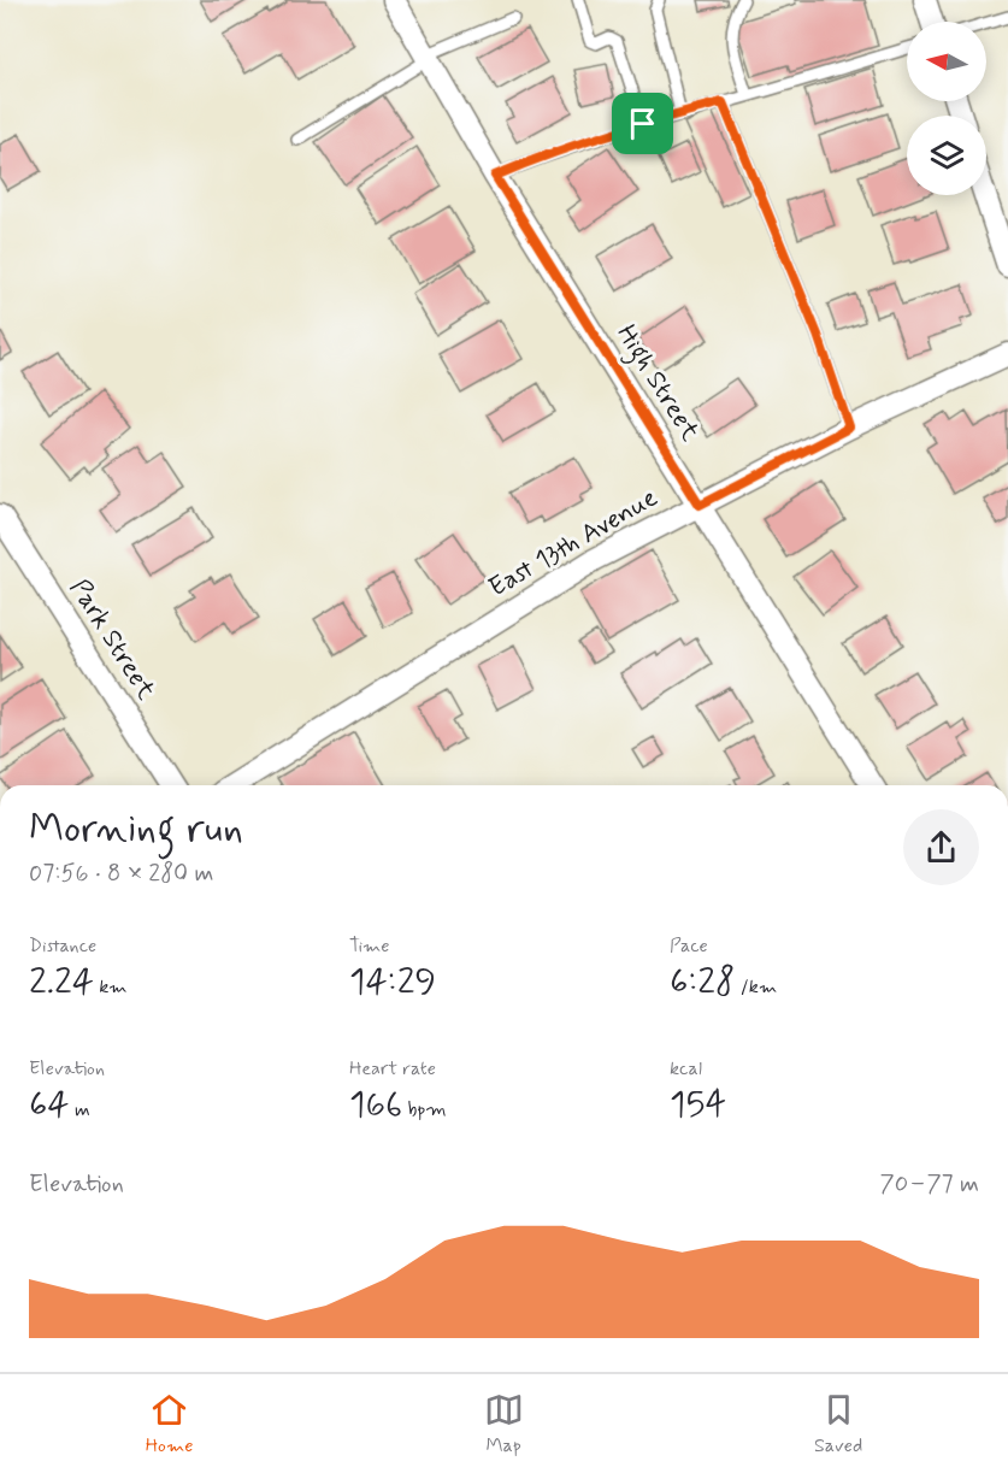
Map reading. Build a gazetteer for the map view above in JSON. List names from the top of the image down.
{
  "streets": {
    "street": ["High Street", "East 13th Avenue", "Park Street"]
  },
  "crossings": [
    ["High Street", "East 13th Avenue"]
  ],
  "north": "left",
  "page": {
    "heading": ["Morning run", "07:56 · 8 × 280 m"],
    "stats": [
      ["Distance", "2.24 km"],
      ["Time", "14:29"],
      ["Pace", "6:28 /km"],
      ["Elevation", "64 m"],
      ["Heart rate", "166 bpm"],
      ["kcal", "154"]
    ],
    "chart": ["Elevation", "70–77 m"],
    "tabs": ["Home", "Map", "Saved"]
  }
}
